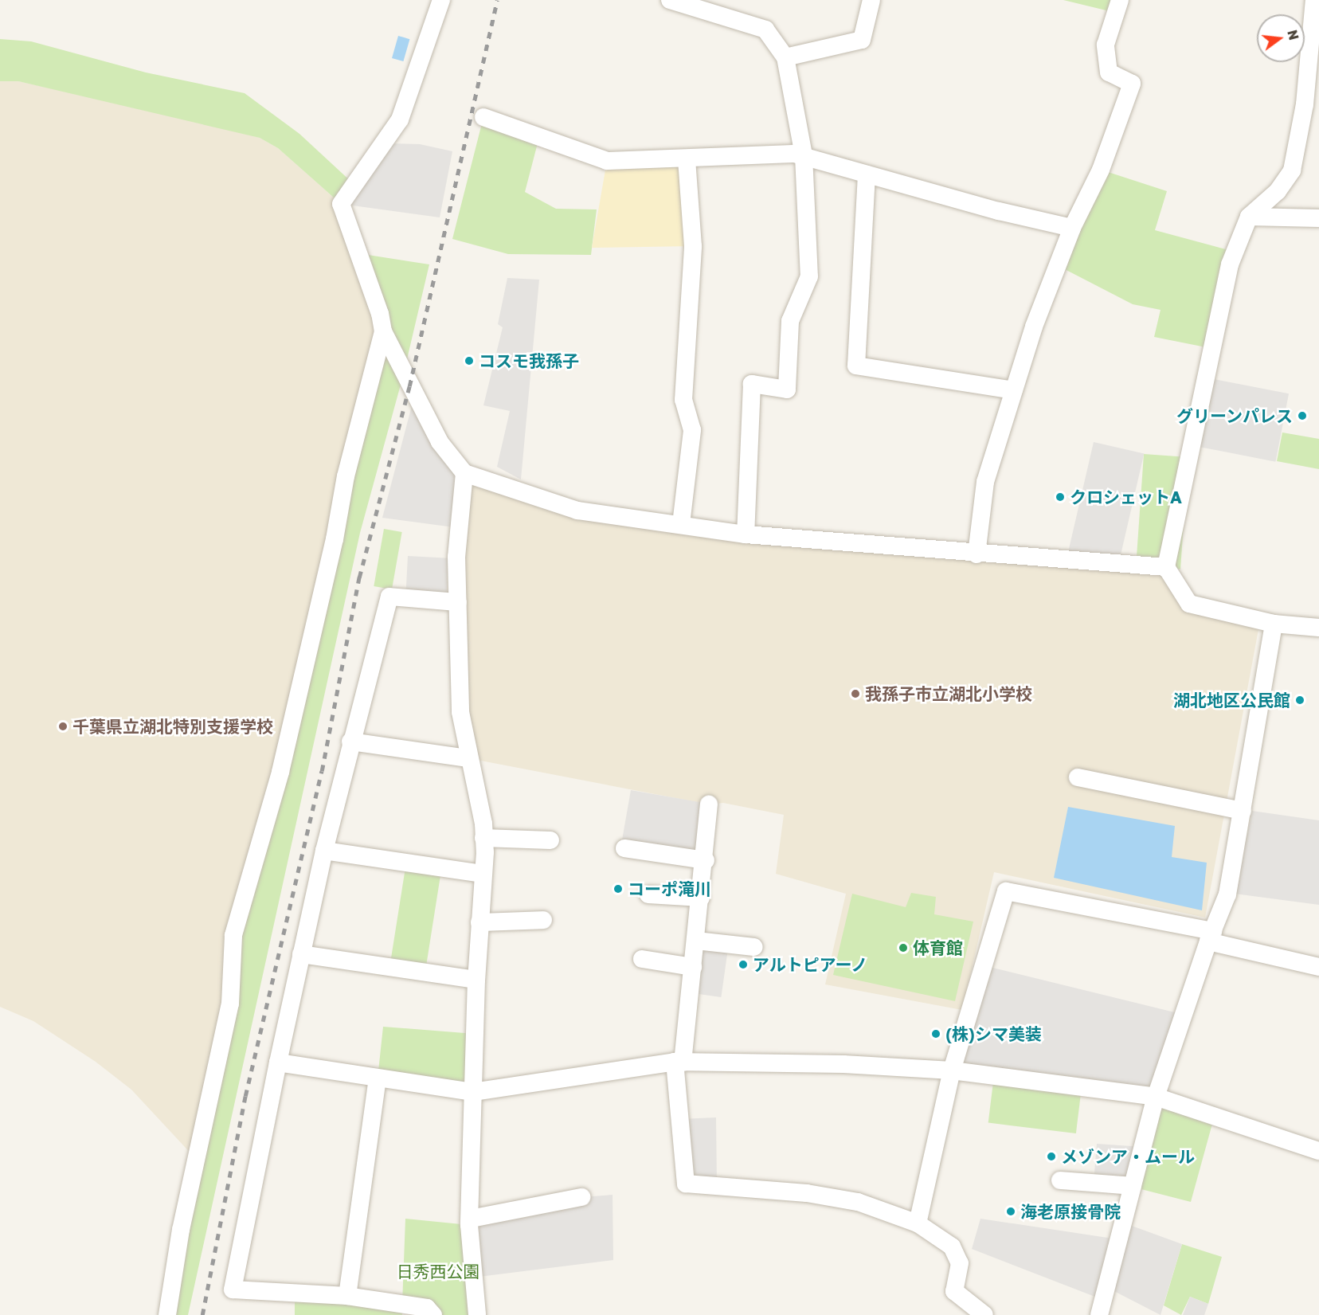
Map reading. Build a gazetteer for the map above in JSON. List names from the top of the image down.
{
  "parks": ["日秀西公園"],
  "places": [
    "コスモ我孫子",
    "グリーンパレス",
    "クロシェットA",
    "我孫子市立湖北小学校",
    "湖北地区公民館",
    "千葉県立湖北特別支援学校",
    "コーポ滝川",
    "体育館",
    "アルトピアーノ",
    "(株)シマ美装",
    "メゾンア・ムール",
    "海老原接骨院"
  ],
  "north": "right"
}
